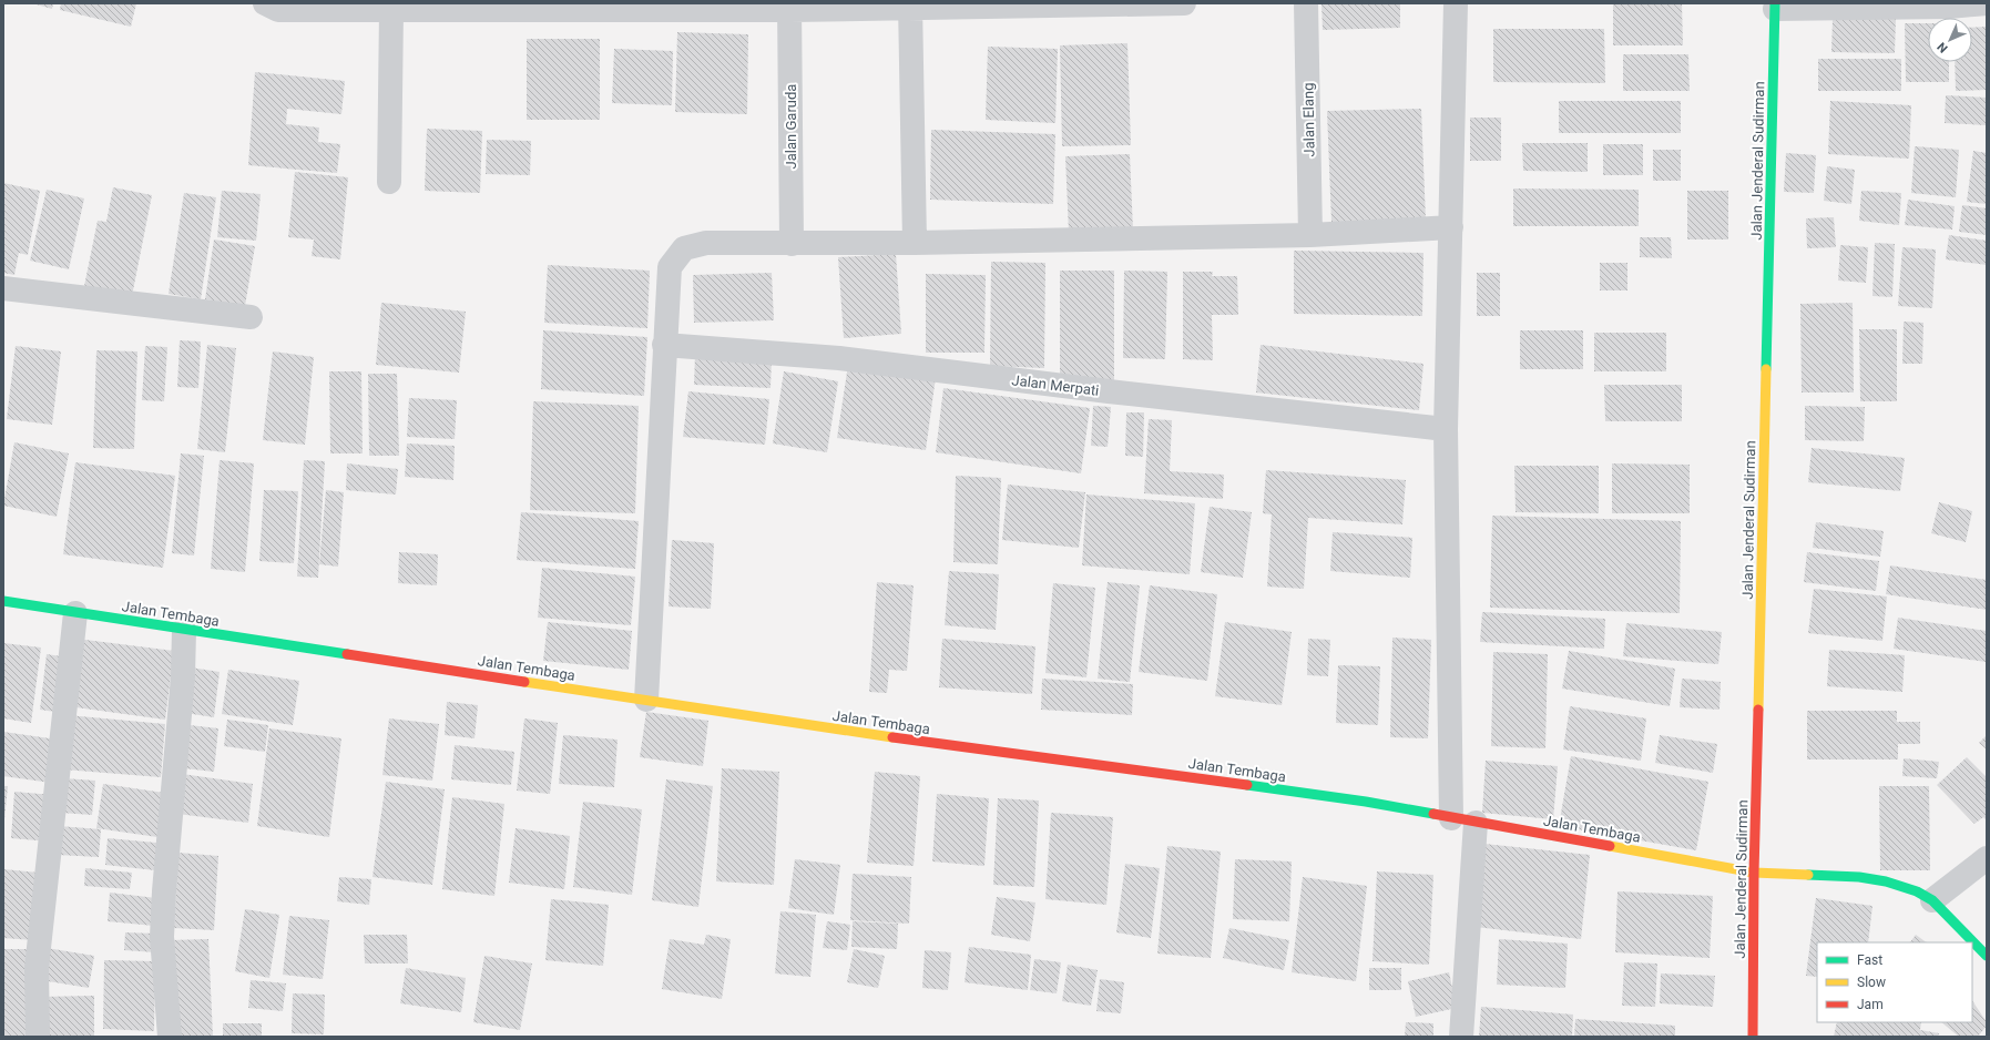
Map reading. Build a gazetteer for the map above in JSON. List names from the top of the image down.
{
  "streets": {
    "street": [
      "Jalan Elang",
      "Jalan Garuda",
      "Jalan Jenderal Sudirman",
      "Jalan Merpati",
      "Jalan Tembaga"
    ]
  },
  "crossings": [
    ["Jalan Jenderal Sudirman", "Jalan Tembaga"]
  ],
  "legend": ["Fast", "Slow", "Jam"],
  "north": "bottom left"
}
